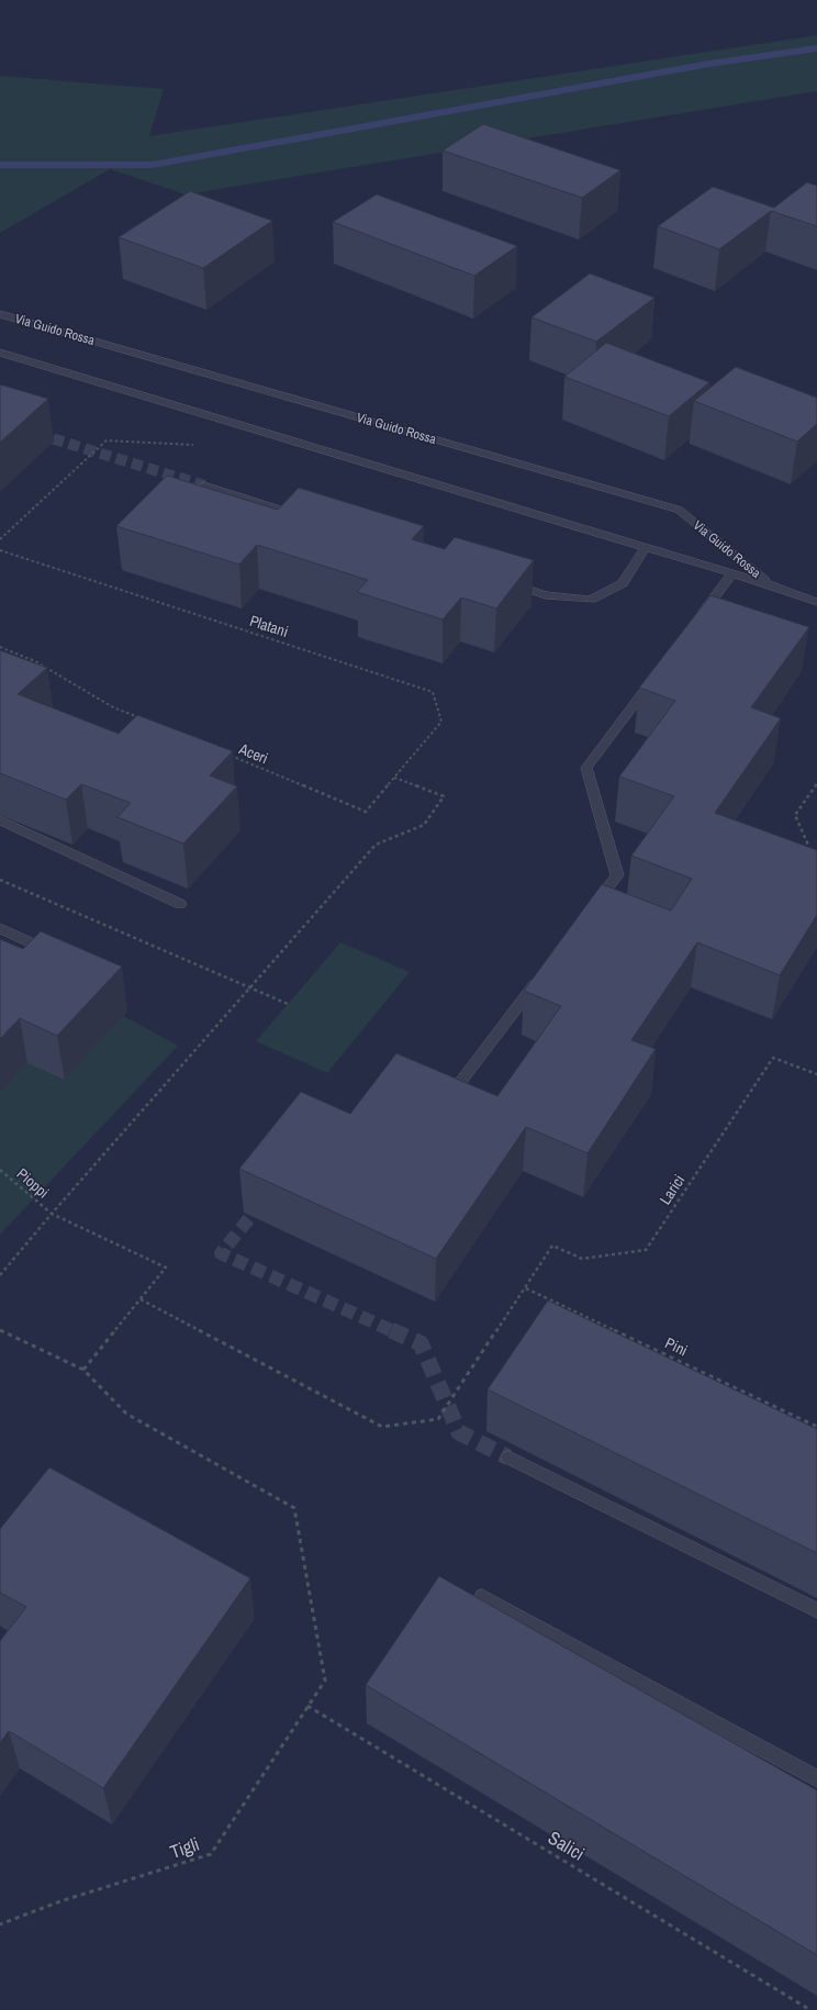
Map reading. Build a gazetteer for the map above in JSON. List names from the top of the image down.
{
  "streets": {
    "street": ["Via Guido Rossa"],
    "path": [
      "Platani",
      "Aceri",
      "Pioppi",
      "Larici",
      "Pini",
      "Salici",
      "Tigli"
    ]
  },
  "crossings": [
    ["Platani", "Aceri"],
    ["Larici", "Pini"],
    ["Salici", "Tigli"]
  ]
}
